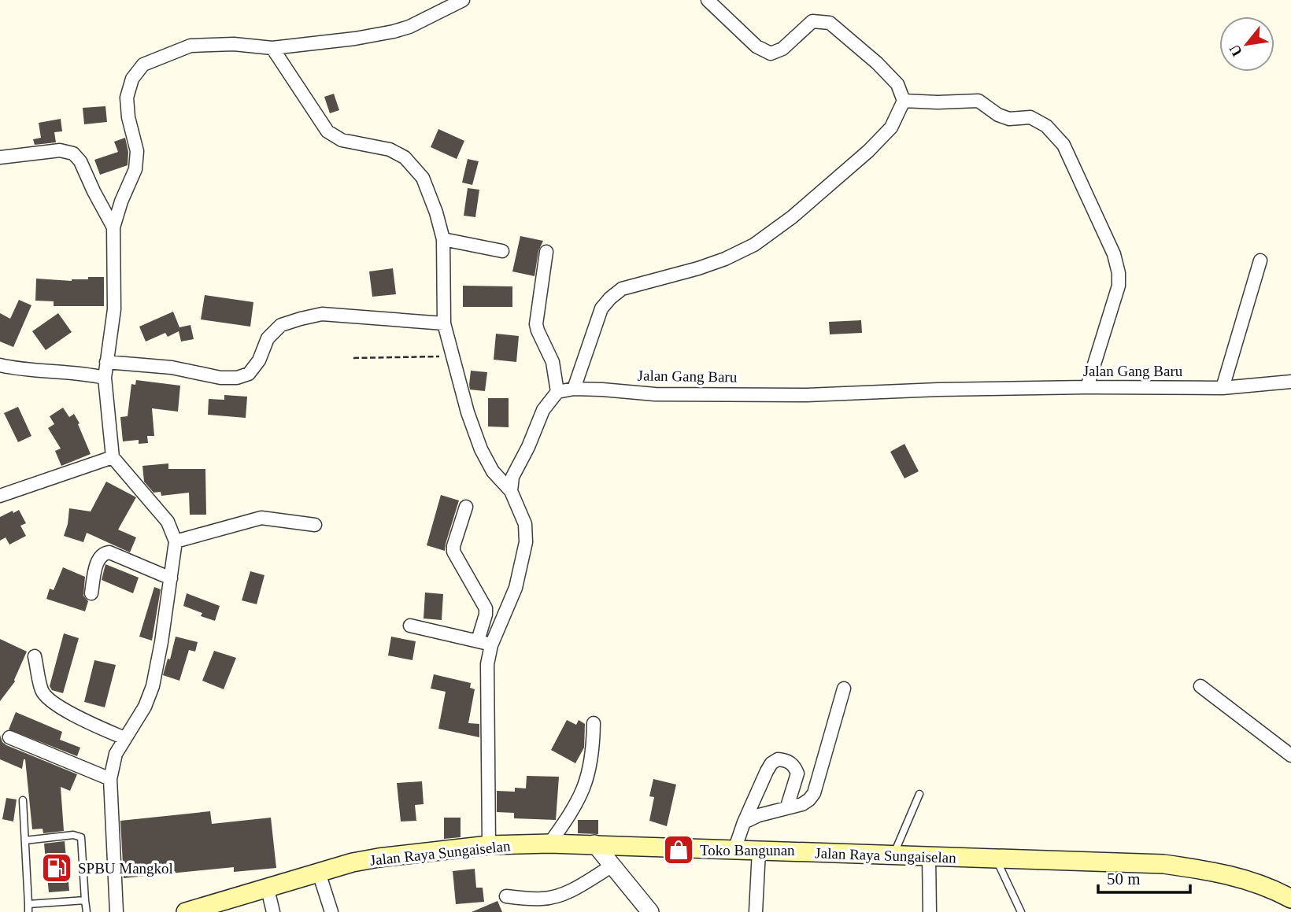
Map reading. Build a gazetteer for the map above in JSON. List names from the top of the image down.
{
  "streets": {
    "main road": ["Jalan Raya Sungaiselan"],
    "street": ["Jalan Gang Baru"]
  },
  "places": {
    "shop": ["Toko Bangunan"],
    "fuel station": ["SPBU Mangkol"]
  },
  "scale_bar": "50 m",
  "north": "bottom left"
}
